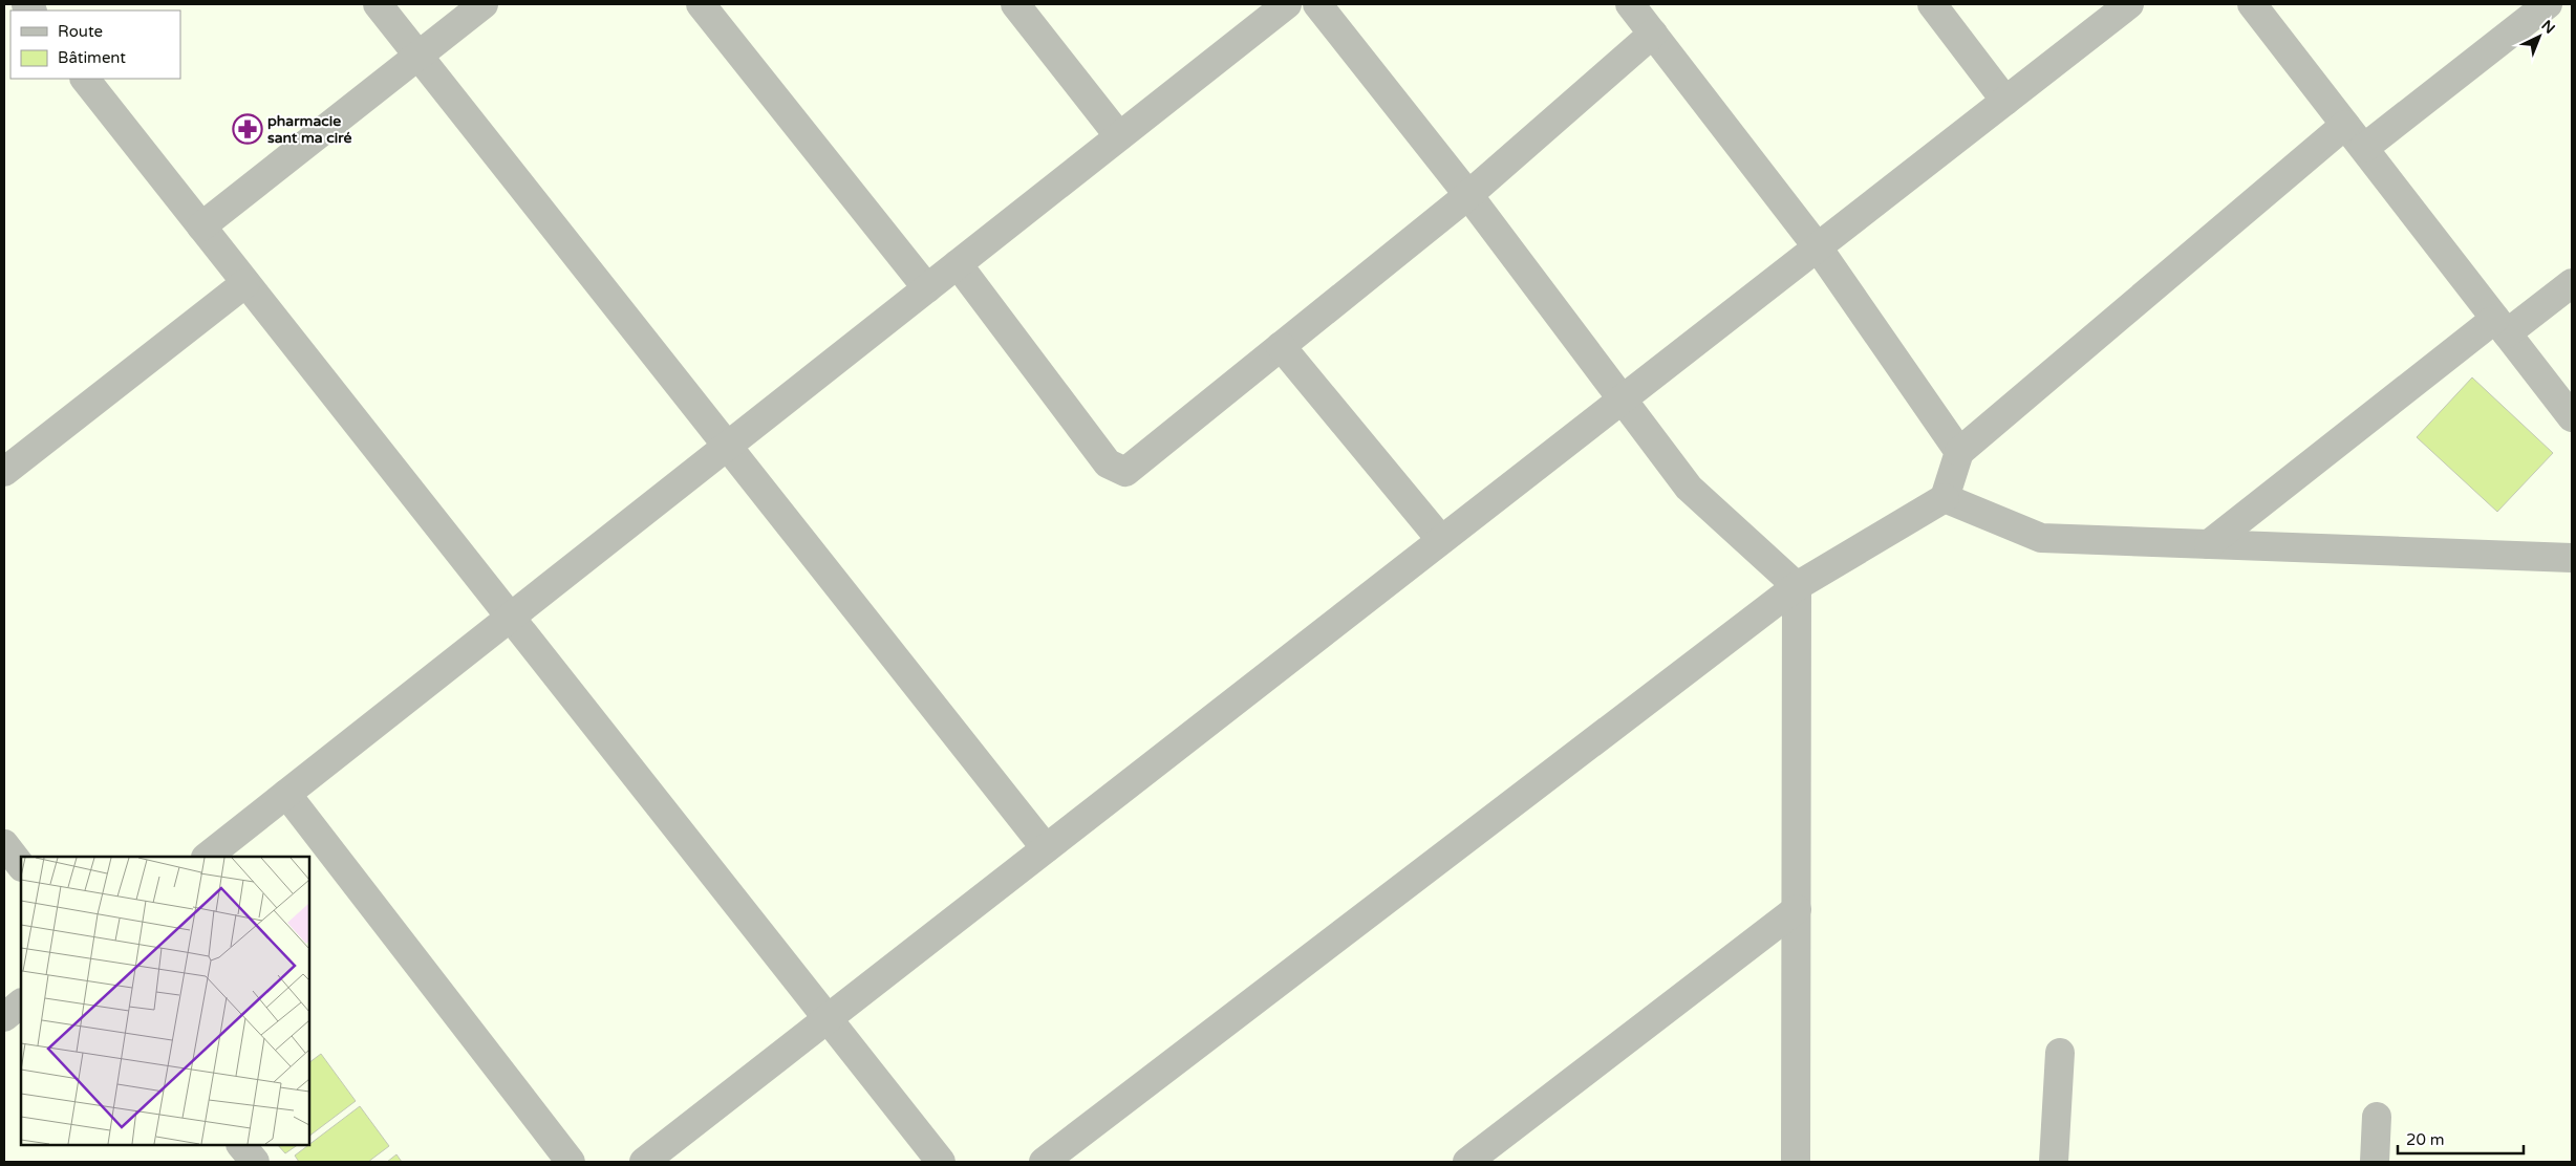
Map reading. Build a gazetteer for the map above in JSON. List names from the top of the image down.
{
  "places": {
    "pharmacy": ["pharmacie sant ma ciré"]
  },
  "legend": ["Route", "Bâtiment"],
  "scale_bar": "20 m",
  "north": "top right"
}
